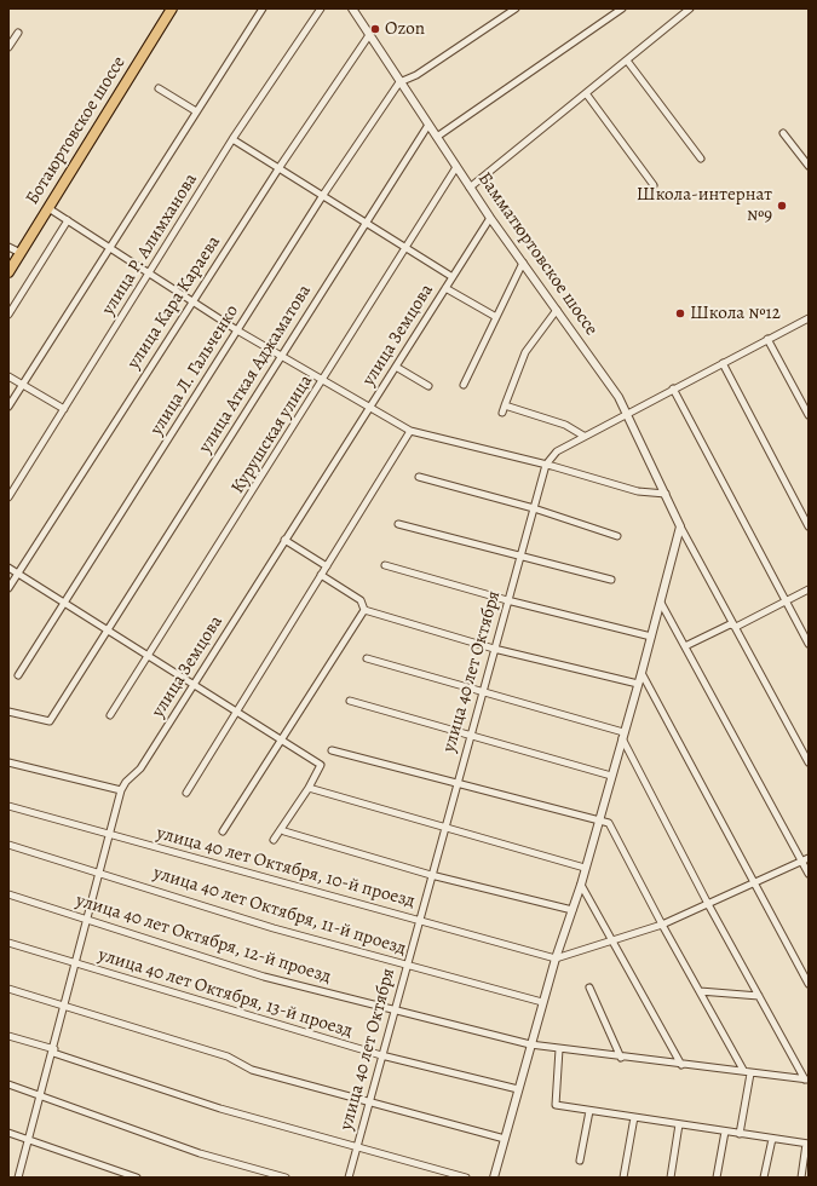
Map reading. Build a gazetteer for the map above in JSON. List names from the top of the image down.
{
  "streets": {
    "main road": ["Ботаюртовское шоссе"],
    "street": [
      "улица Р. Алимханова",
      "Бамматюртовское шоссе",
      "улица Кара Караева",
      "улица Земцова",
      "улица Аткая Аджаматова",
      "улица Л. Гальченко",
      "Курушская улица",
      "улица 40 лет Октября",
      "улица 40 лет Октября, 10-й проезд",
      "улица 40 лет Октября, 11-й проезд",
      "улица 40 лет Октября, 12-й проезд",
      "улица 40 лет Октября, 13-й проезд"
    ]
  },
  "crossings": [
    ["Бамматюртовское шоссе", "улица Кара Караева"],
    ["Бамматюртовское шоссе", "улица Земцова"],
    ["Бамматюртовское шоссе", "улица Аткая Аджаматова"],
    ["Бамматюртовское шоссе", "улица Л. Гальченко"],
    ["Бамматюртовское шоссе", "Курушская улица"],
    ["Бамматюртовское шоссе", "улица 40 лет Октября"],
    ["улица Земцова", "улица 40 лет Октября, 10-й проезд"],
    ["улица Земцова", "улица 40 лет Октября, 11-й проезд"],
    ["улица Земцова", "улица 40 лет Октября, 12-й проезд"],
    ["улица Земцова", "улица 40 лет Октября, 13-й проезд"],
    ["улица 40 лет Октября", "улица 40 лет Октября, 10-й проезд"],
    ["улица 40 лет Октября", "улица 40 лет Октября, 11-й проезд"],
    ["улица 40 лет Октября", "улица 40 лет Октября, 12-й проезд"],
    ["улица 40 лет Октября", "улица 40 лет Октября, 13-й проезд"]
  ],
  "places": ["Ozon", "Школа-интернат №9", "Школа №12"]
}
